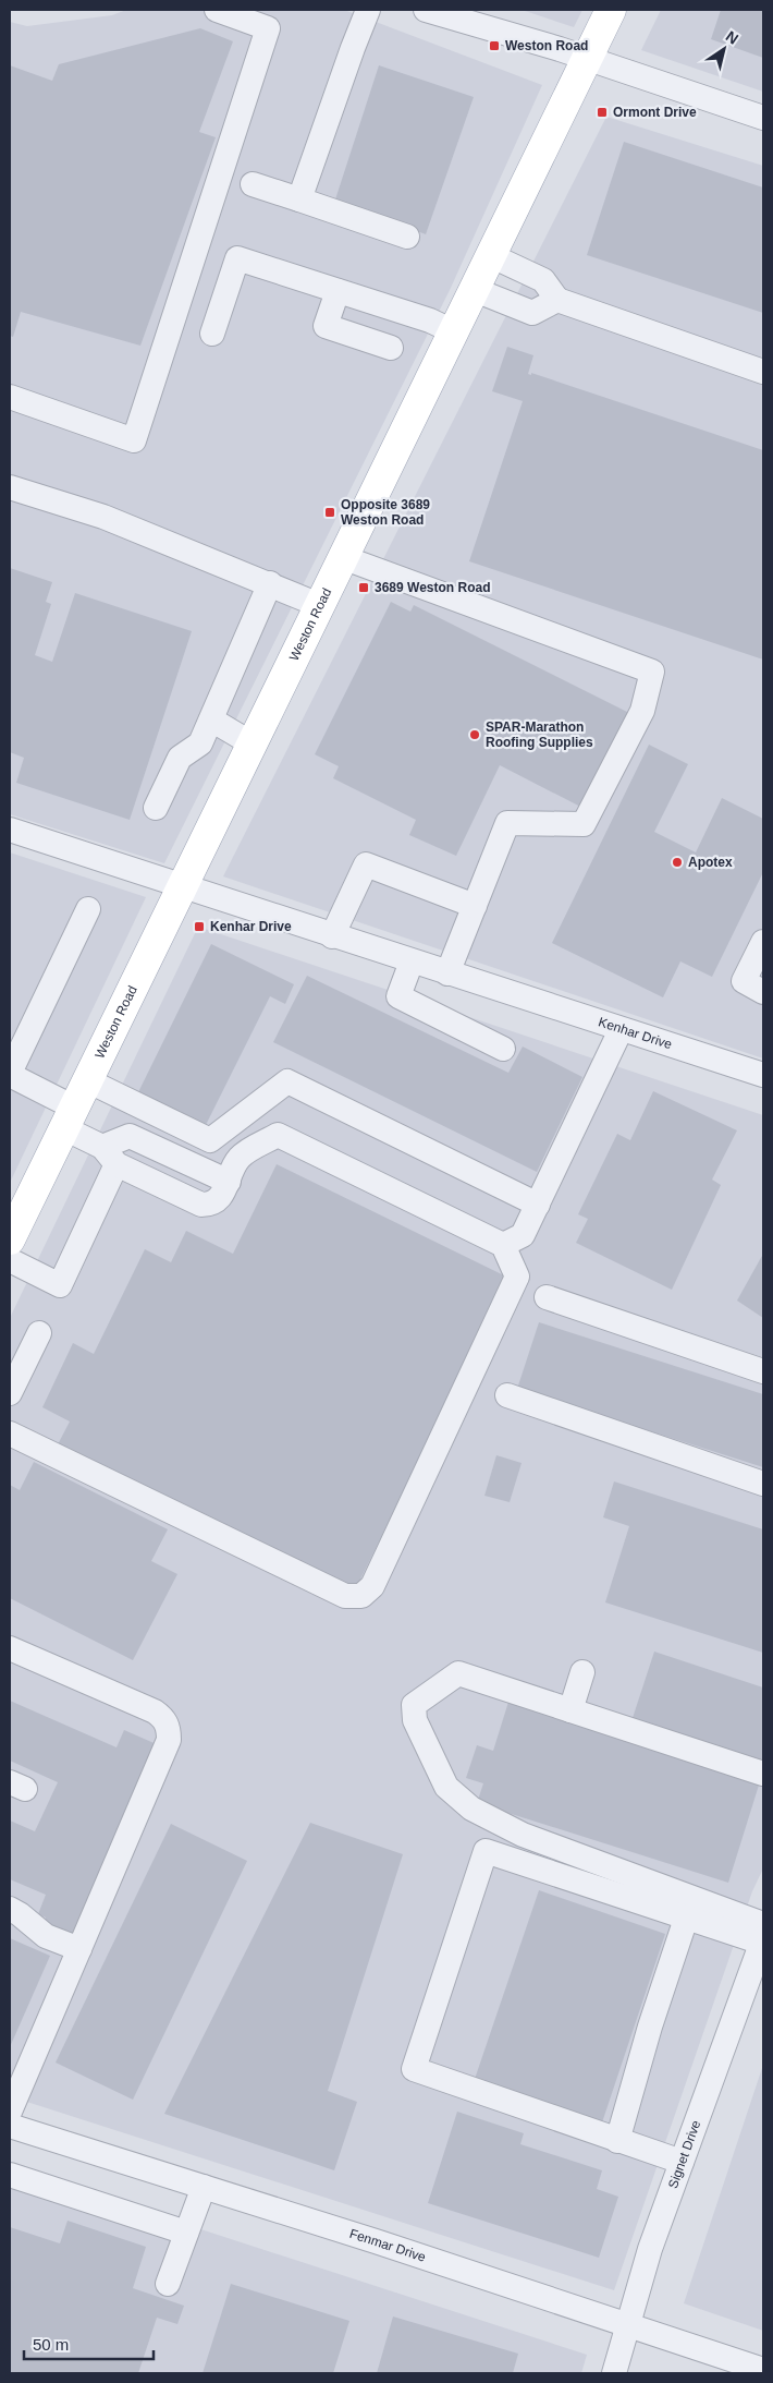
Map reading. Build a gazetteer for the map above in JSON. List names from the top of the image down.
{
  "streets": {
    "main road": ["Weston Road"],
    "street": ["Kenhar Drive", "Signet Drive", "Fenmar Drive"]
  },
  "crossings": [
    ["Weston Road", "Kenhar Drive"],
    ["Signet Drive", "Fenmar Drive"]
  ],
  "places": {
    "transit": [
      "Weston Road",
      "Ormont Drive",
      "Opposite 3689 Weston Road",
      "3689 Weston Road",
      "Kenhar Drive"
    ],
    "other": ["SPAR-Marathon Roofing Supplies", "Apotex"]
  },
  "scale_bar": "50 m",
  "north": "top right"
}
